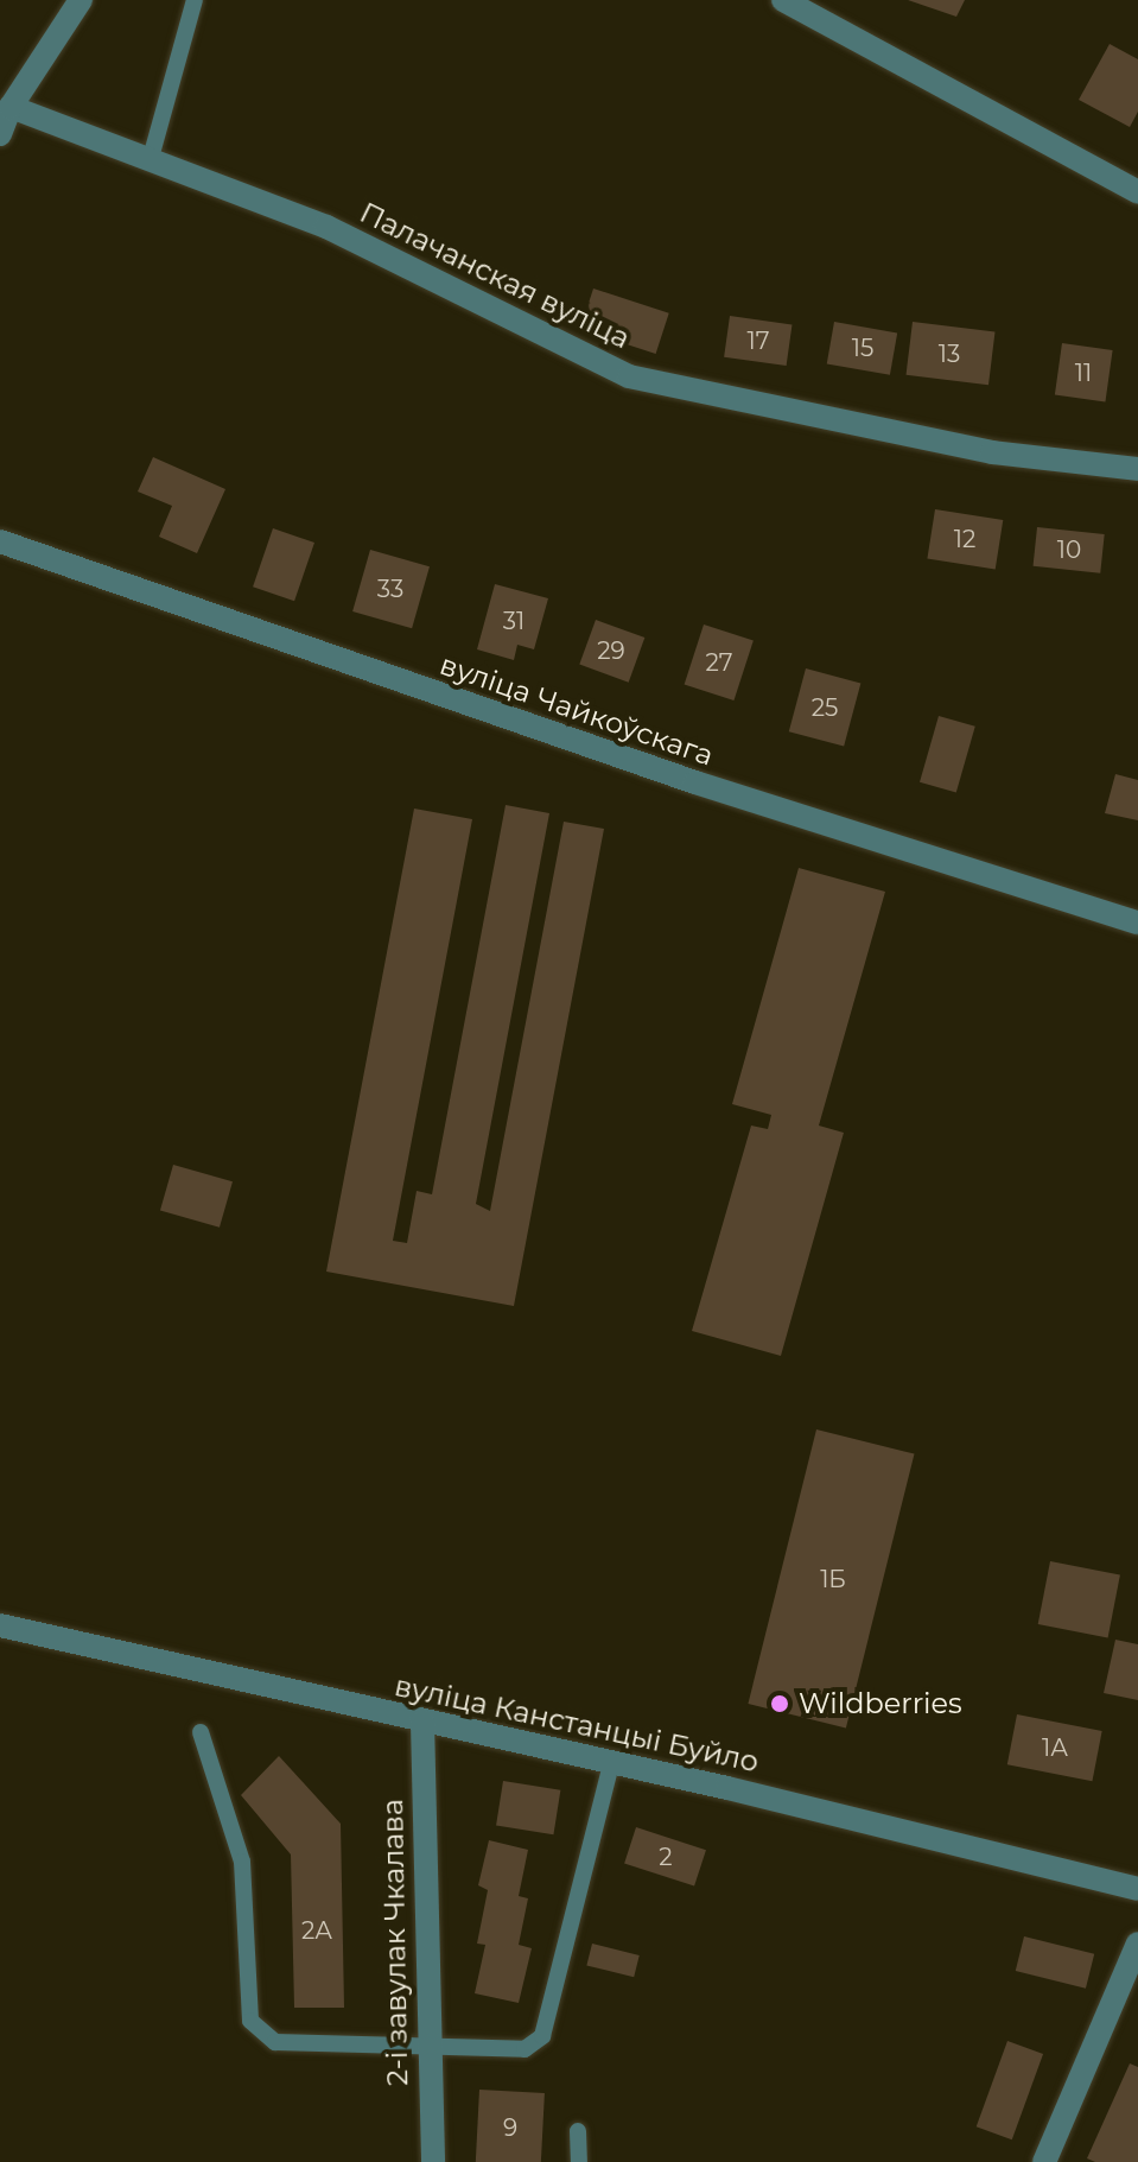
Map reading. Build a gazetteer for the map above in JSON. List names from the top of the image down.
{
  "streets": {
    "street": [
      "Палачанская вуліца",
      "вуліца Чайкоўскага",
      "вуліца Канстанцыі Буйло",
      "2-і завулак Чкалава"
    ]
  },
  "crossings": [
    ["вуліца Канстанцыі Буйло", "2-і завулак Чкалава"]
  ],
  "places": ["Wildberries"],
  "house_numbers": [
    "17",
    "15",
    "13",
    "11",
    "12",
    "10",
    "33",
    "31",
    "29",
    "27",
    "25",
    "1Б",
    "1А",
    "2",
    "2А",
    "9"
  ]
}
